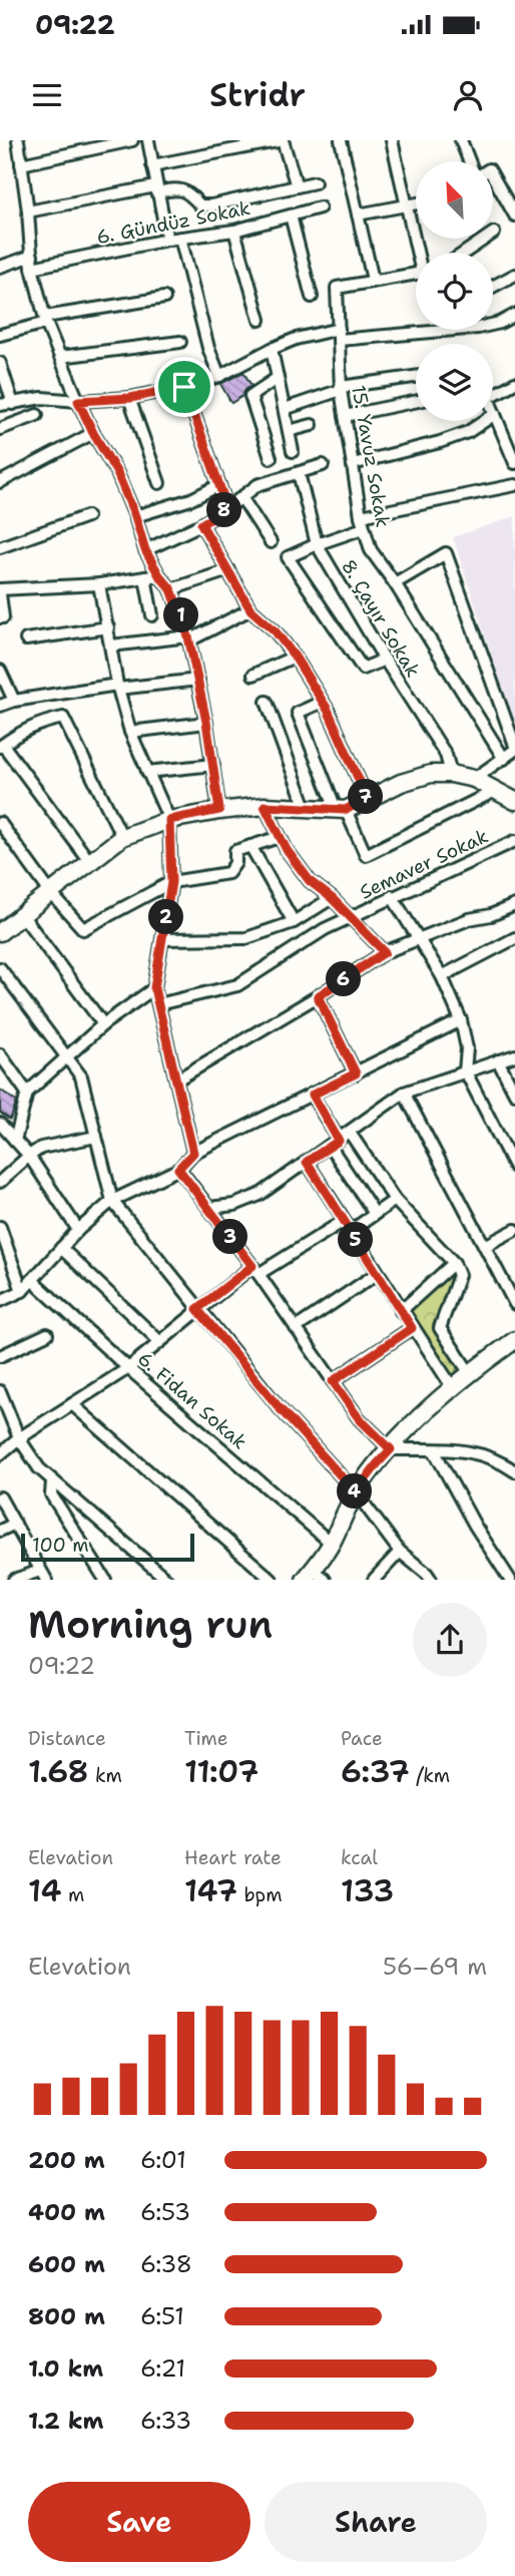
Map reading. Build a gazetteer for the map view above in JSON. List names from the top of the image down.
{
  "streets": {
    "street": [
      "6. Gündüz Sokak",
      "15. Yavuz Sokak",
      "8. Çayır Sokak",
      "Semaver Sokak",
      "6. Fidan Sokak"
    ]
  },
  "scale_bar": "100 m",
  "north": "top left",
  "page": {
    "status": "09:22",
    "header": "Stridr",
    "pins": [
      "8",
      "1",
      "7",
      "2",
      "6",
      "3",
      "5",
      "4"
    ],
    "scale": "100 m",
    "heading": ["Morning run", "09:22"],
    "stats": [
      ["Distance", "1.68 km"],
      ["Time", "11:07"],
      ["Pace", "6:37 /km"],
      ["Elevation", "14 m"],
      ["Heart rate", "147 bpm"],
      ["kcal", "133"]
    ],
    "chart": ["Elevation", "56–69 m"],
    "list": [
      {
        "name": "200 m",
        "note": "6:01"
      },
      {
        "name": "400 m",
        "note": "6:53"
      },
      {
        "name": "600 m",
        "note": "6:38"
      },
      {
        "name": "800 m",
        "note": "6:51"
      },
      {
        "name": "1.0 km",
        "note": "6:21"
      },
      {
        "name": "1.2 km",
        "note": "6:33"
      }
    ],
    "buttons": ["Save", "Share"]
  }
}
